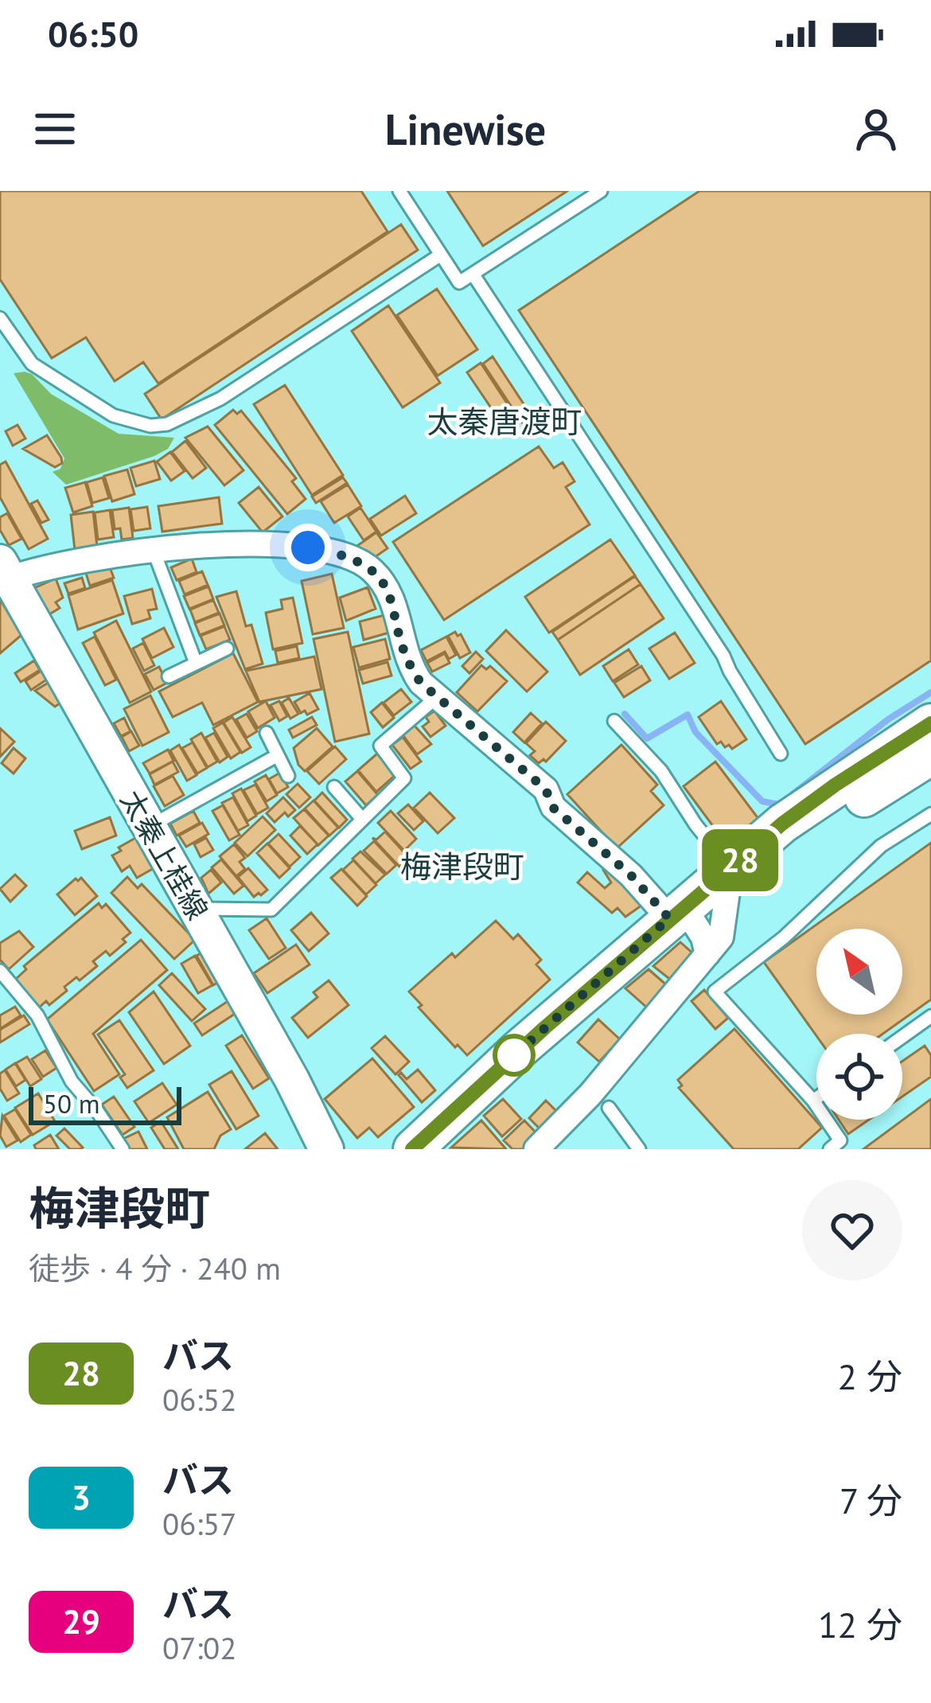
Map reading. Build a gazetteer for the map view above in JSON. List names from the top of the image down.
{
  "streets": {
    "main road": ["太秦上桂線"]
  },
  "districts": ["太秦唐渡町", "梅津段町"],
  "lines": ["bus line 28"],
  "scale_bar": "50 m",
  "north": "top left",
  "page": {
    "status": "06:50",
    "header": "Linewise",
    "on_map": "28",
    "scale": "50 m",
    "heading": ["梅津段町", "徒歩 · 4 分 · 240 m"],
    "list": [
      {
        "mark": "28",
        "name": "バス",
        "note": "06:52",
        "value": "2 分"
      },
      {
        "mark": "3",
        "name": "バス",
        "note": "06:57",
        "value": "7 分"
      },
      {
        "mark": "29",
        "name": "バス",
        "note": "07:02",
        "value": "12 分"
      }
    ]
  }
}
